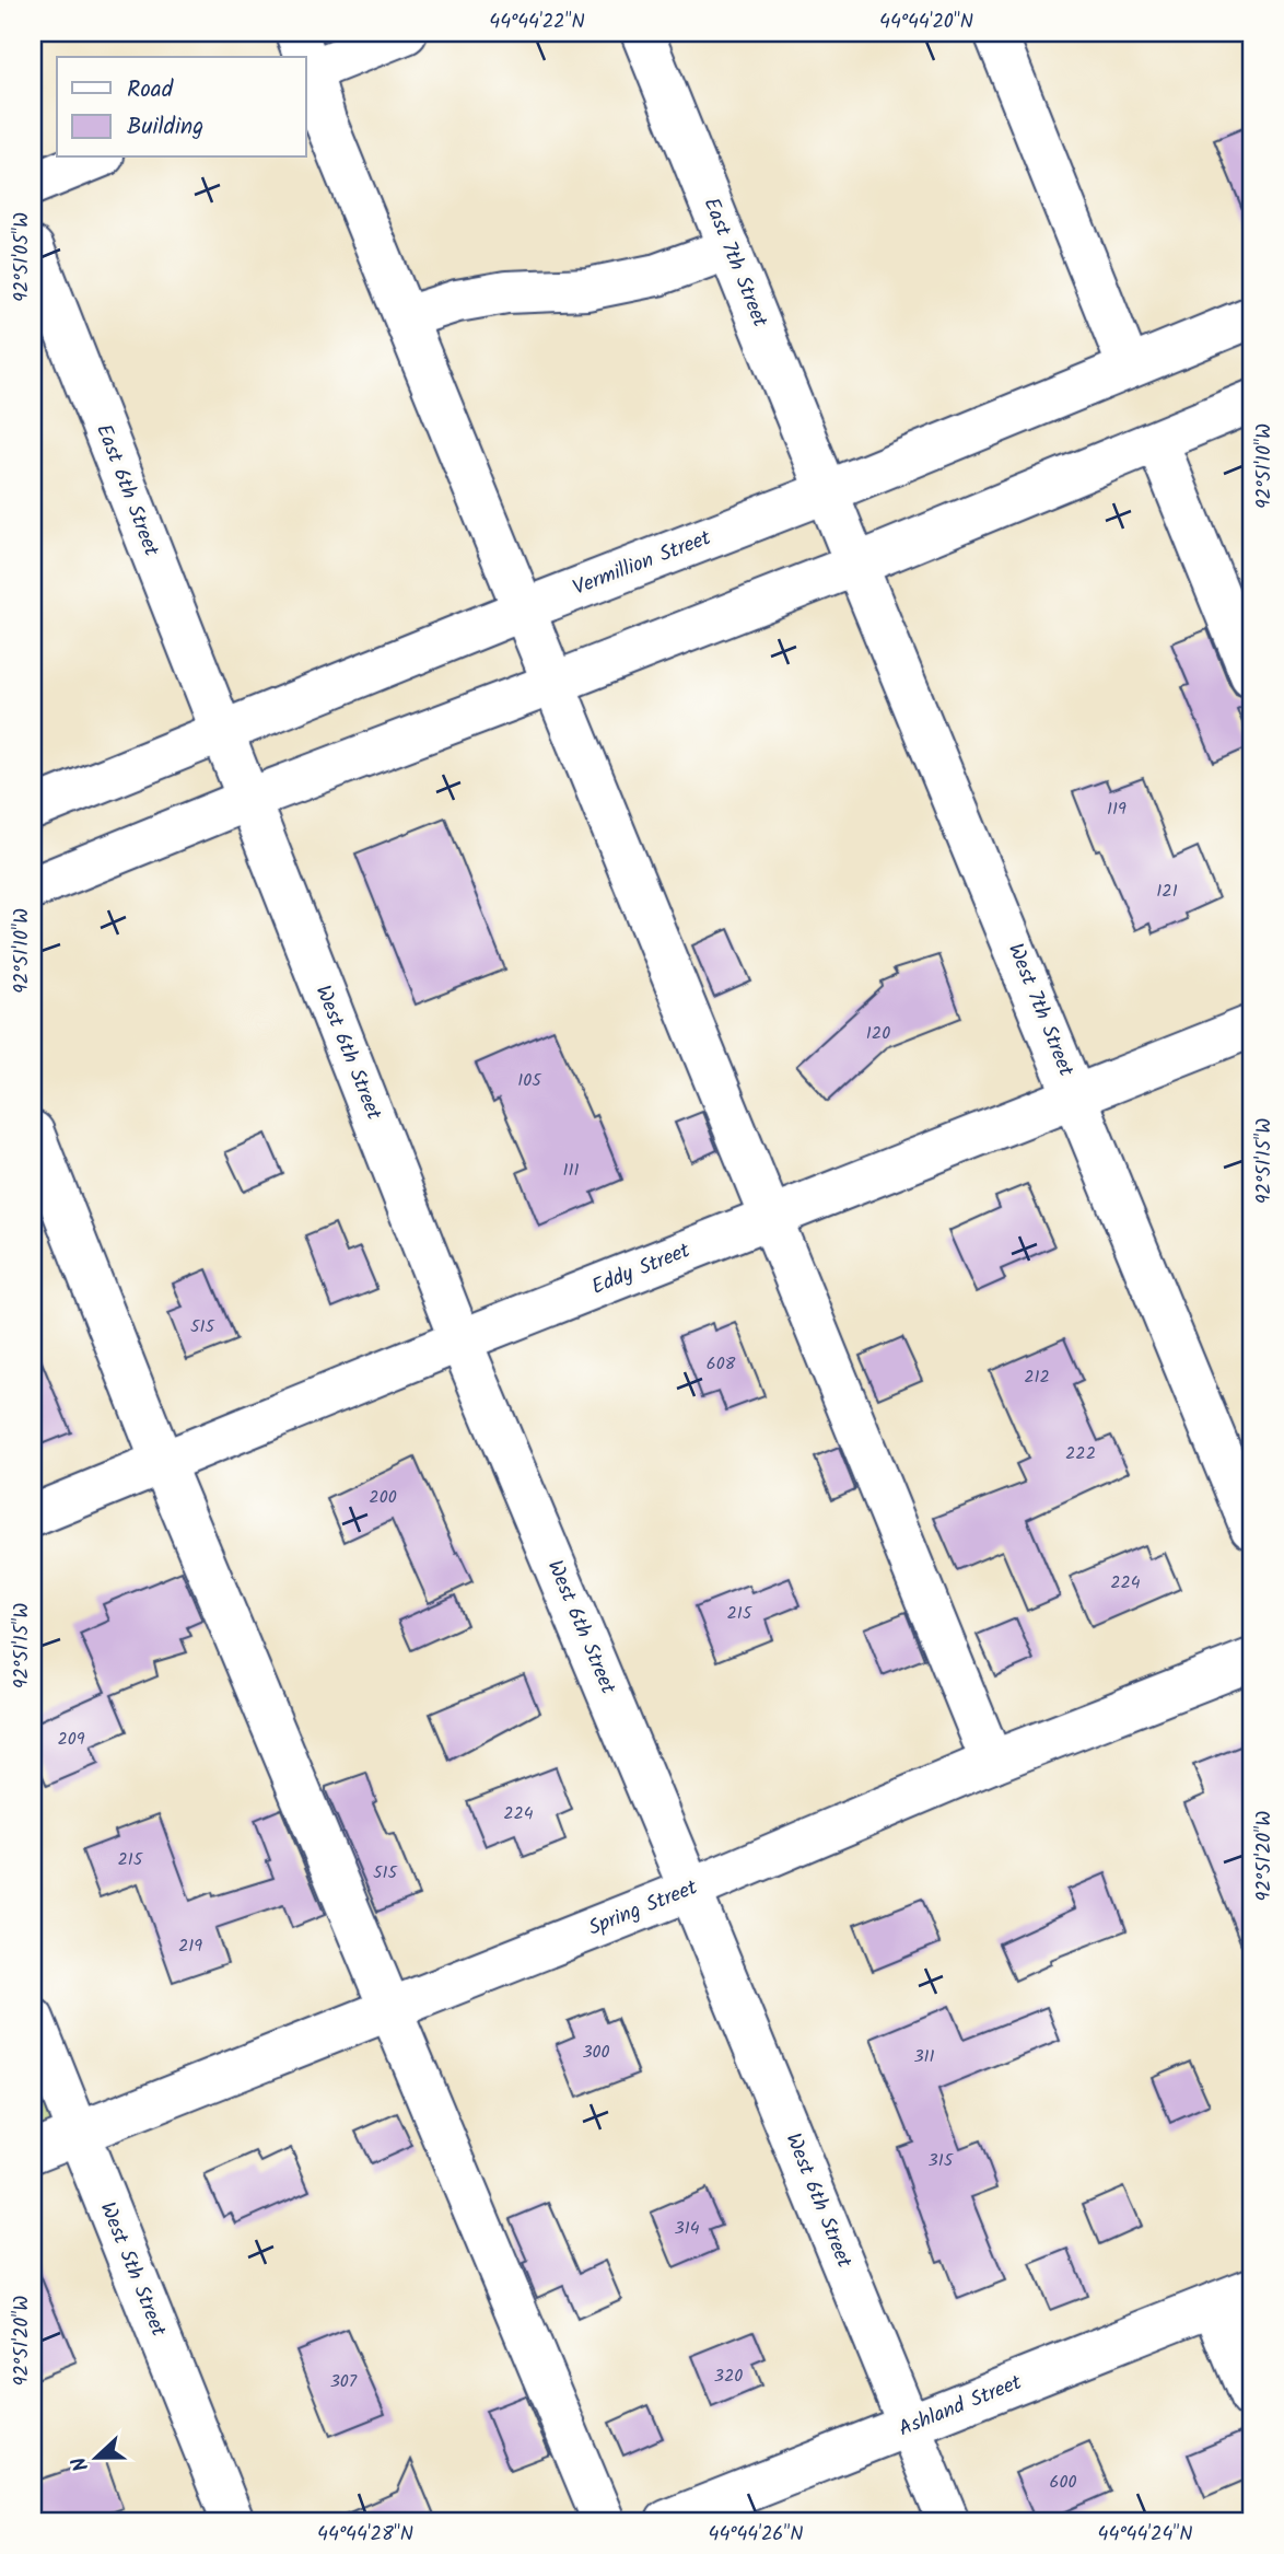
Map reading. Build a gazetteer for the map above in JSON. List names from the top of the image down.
{
  "streets": {
    "main road": [
      "East 7th Street",
      "East 6th Street",
      "Vermillion Street",
      "West 7th Street",
      "West 6th Street",
      "Eddy Street",
      "Spring Street",
      "West 5th Street",
      "Ashland Street"
    ]
  },
  "crossings": [
    ["East 7th Street", "Vermillion Street"],
    ["East 7th Street", "West 7th Street"],
    ["East 6th Street", "Vermillion Street"],
    ["East 6th Street", "West 6th Street"],
    ["Vermillion Street", "West 7th Street"],
    ["Vermillion Street", "West 6th Street"],
    ["West 7th Street", "Eddy Street"],
    ["West 6th Street", "Eddy Street"],
    ["West 6th Street", "Spring Street"],
    ["West 6th Street", "Ashland Street"],
    ["Spring Street", "West 5th Street"]
  ],
  "house_numbers": [
    "119",
    "121",
    "120",
    "105",
    "111",
    "515",
    "608",
    "212",
    "222",
    "200",
    "224",
    "215",
    "209",
    "224",
    "215",
    "515",
    "219",
    "300",
    "311",
    "315",
    "314",
    "320",
    "307",
    "600"
  ],
  "legend": ["Road", "Building"],
  "north": "left",
  "coordinates": [
    "44°44'22\"N",
    "44°44'20\"N",
    "92°51'05\"W",
    "92°51'10\"W",
    "92°51'15\"W",
    "92°51'20\"W",
    "44°44'28\"N",
    "44°44'26\"N",
    "44°44'24\"N"
  ]
}
